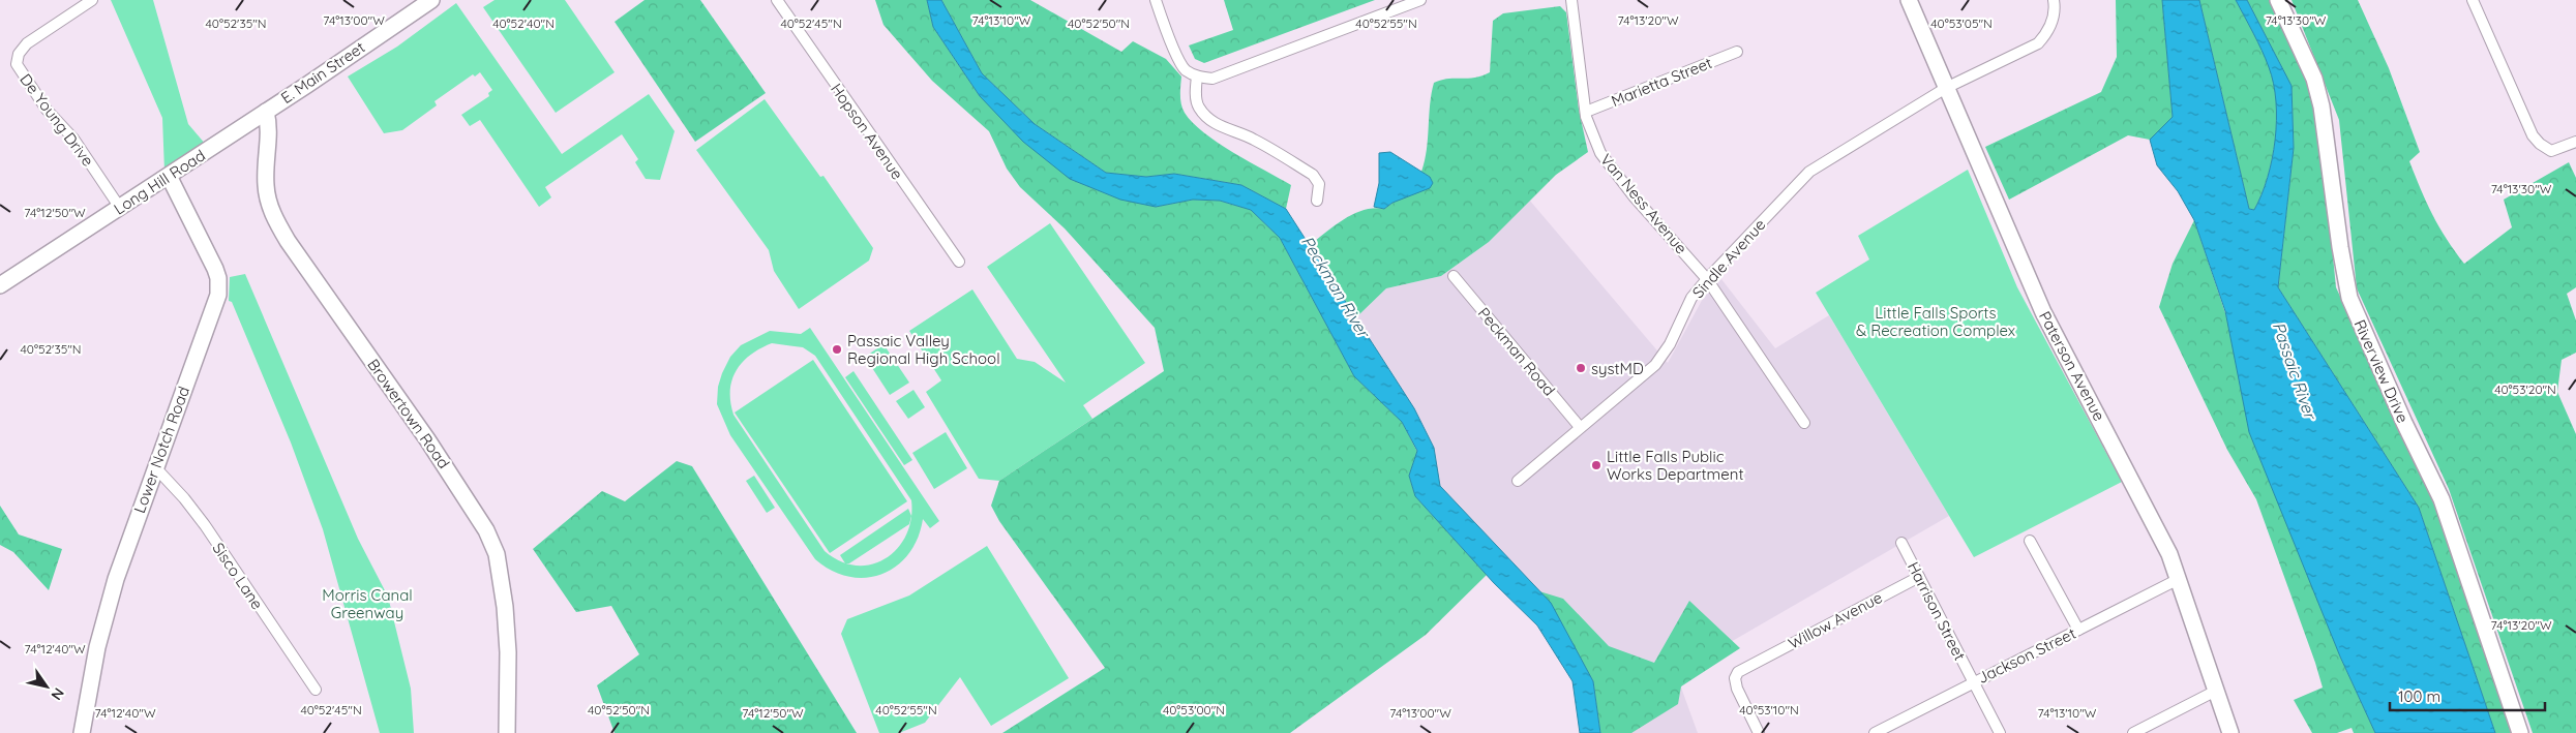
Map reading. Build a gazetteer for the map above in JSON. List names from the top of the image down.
{
  "streets": {
    "street": [
      "E. Main Street",
      "Marietta Street",
      "De Young Drive",
      "Hopson Avenue",
      "Long Hill Road",
      "Van Ness Avenue",
      "Sindle Avenue",
      "Peckman Road",
      "Paterson Avenue",
      "Riverview Drive",
      "Browertown Road",
      "Lower Notch Road",
      "Sisco Lane",
      "Harrison Street",
      "Willow Avenue",
      "Jackson Street"
    ]
  },
  "crossings": [
    ["E. Main Street", "Long Hill Road"],
    ["E. Main Street", "Browertown Road"],
    ["Marietta Street", "Van Ness Avenue"],
    ["De Young Drive", "Long Hill Road"],
    ["Long Hill Road", "Browertown Road"],
    ["Long Hill Road", "Lower Notch Road"],
    ["Van Ness Avenue", "Sindle Avenue"],
    ["Sindle Avenue", "Peckman Road"],
    ["Sindle Avenue", "Paterson Avenue"],
    ["Paterson Avenue", "Jackson Street"],
    ["Lower Notch Road", "Sisco Lane"],
    ["Harrison Street", "Willow Avenue"],
    ["Harrison Street", "Jackson Street"]
  ],
  "water": ["Peckman River", "Passaic River"],
  "parks": ["Little Falls Sports & Recreation Complex", "Morris Canal Greenway"],
  "places": ["Passaic Valley Regional High School", "systMD", "Little Falls Public Works Department"],
  "scale_bar": "100 m",
  "north": "bottom right",
  "coordinates": [
    "74°13'20\"W",
    "74°13'30\"W",
    "74°13'00\"W",
    "74°13'10\"W",
    "40°52'35\"N",
    "40°52'40\"N",
    "40°52'45\"N",
    "40°52'50\"N",
    "40°52'55\"N",
    "40°53'05\"N",
    "74°12'50\"W",
    "40°53'20\"N",
    "74°12'40\"W",
    "40°53'00\"N",
    "40°53'10\"N"
  ]
}
